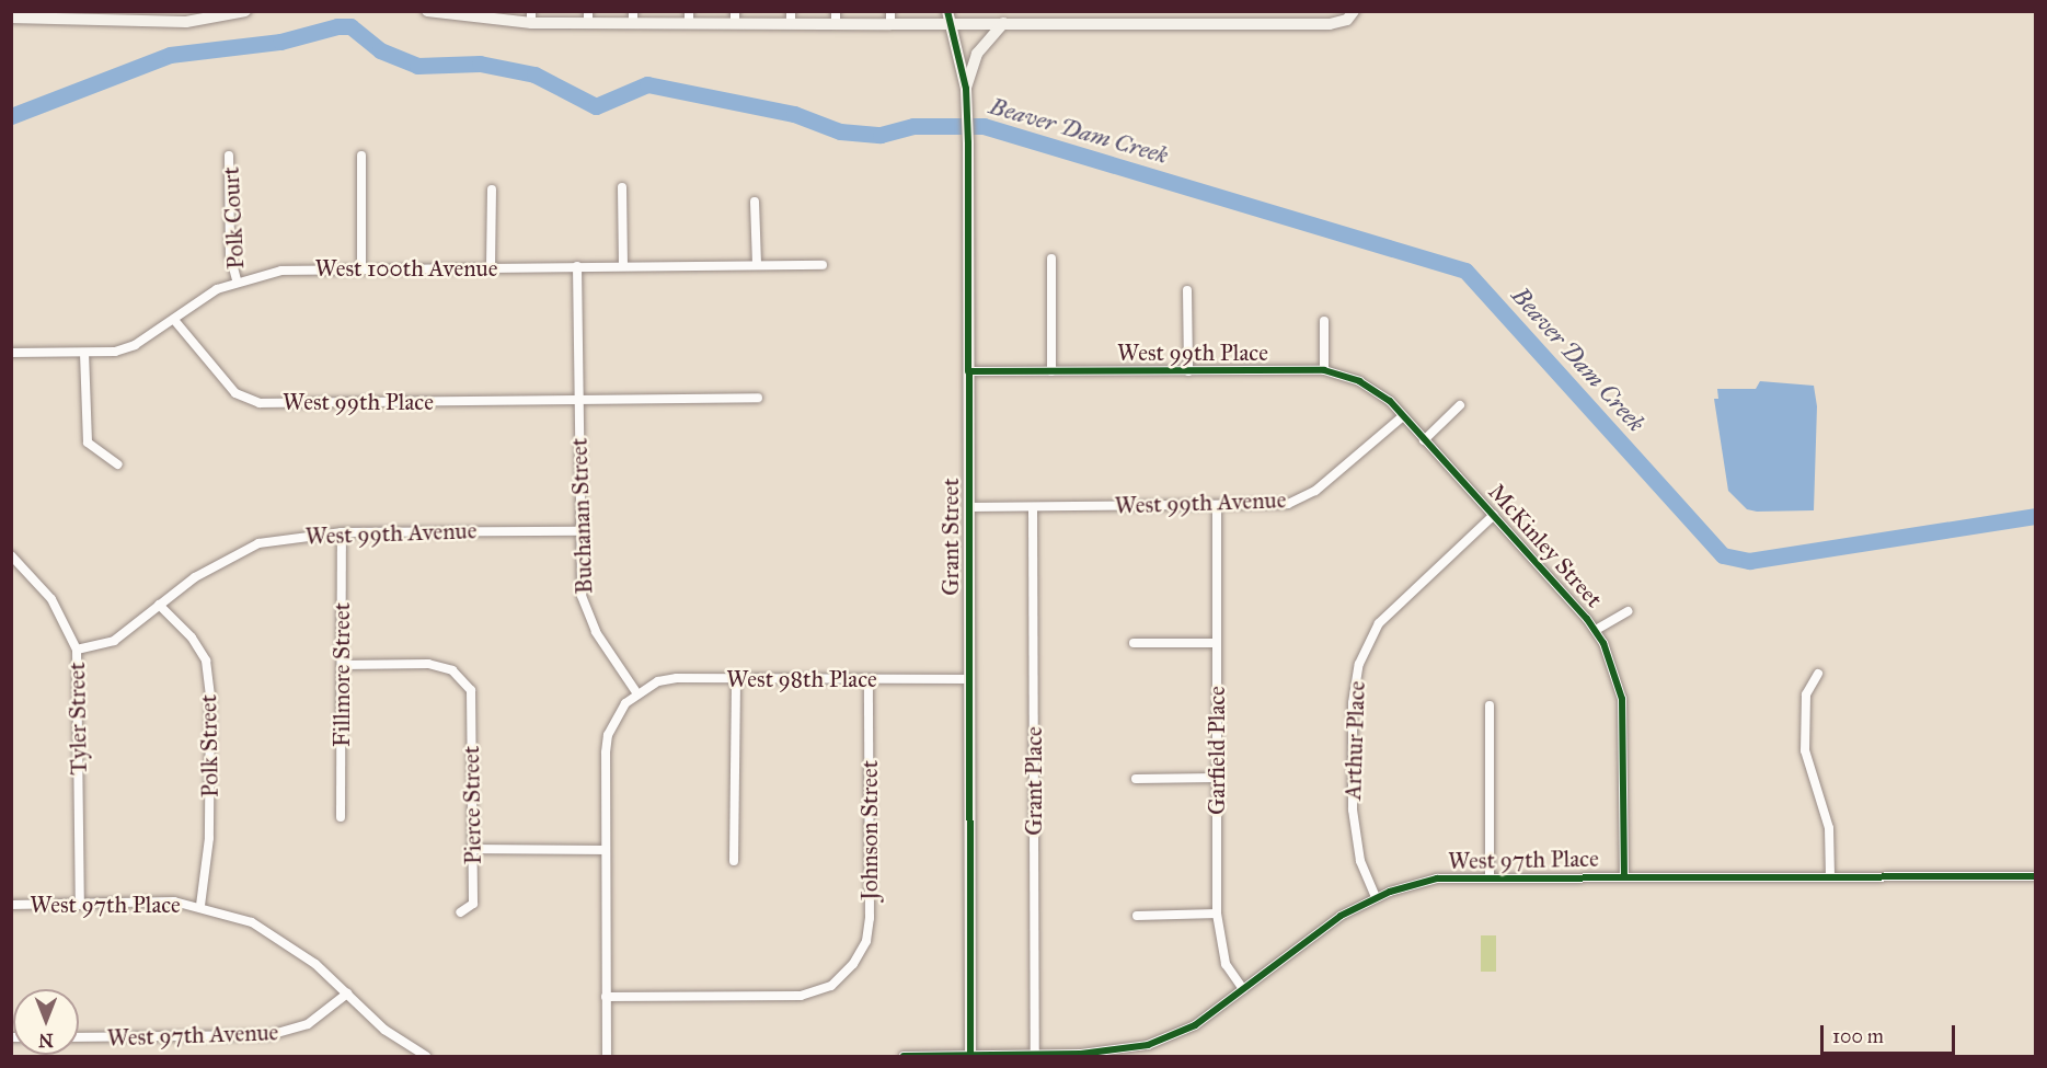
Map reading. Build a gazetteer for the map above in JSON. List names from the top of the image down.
{
  "streets": {
    "street": [
      "Polk Court",
      "West 100th Avenue",
      "West 99th Place",
      "West 99th Avenue",
      "Buchanan Street",
      "Grant Street",
      "McKinley Street",
      "Fillmore Street",
      "West 98th Place",
      "Tyler Street",
      "Arthur Place",
      "Polk Street",
      "Garfield Place",
      "Grant Place",
      "Pierce Street",
      "Johnson Street",
      "West 97th Place",
      "West 97th Avenue"
    ]
  },
  "crossings": [
    ["Polk Court", "West 100th Avenue"],
    ["West 100th Avenue", "West 99th Place"],
    ["West 100th Avenue", "Buchanan Street"],
    ["West 99th Place", "West 99th Avenue"],
    ["West 99th Place", "Buchanan Street"],
    ["West 99th Place", "Grant Street"],
    ["West 99th Place", "McKinley Street"],
    ["West 99th Avenue", "Buchanan Street"],
    ["West 99th Avenue", "Grant Street"],
    ["West 99th Avenue", "McKinley Street"],
    ["West 99th Avenue", "Fillmore Street"],
    ["West 99th Avenue", "Tyler Street"],
    ["West 99th Avenue", "Polk Street"],
    ["West 99th Avenue", "Garfield Place"],
    ["West 99th Avenue", "Grant Place"],
    ["Buchanan Street", "West 98th Place"],
    ["Grant Street", "West 98th Place"],
    ["Grant Street", "West 97th Place"],
    ["McKinley Street", "Arthur Place"],
    ["McKinley Street", "West 97th Place"],
    ["Fillmore Street", "Pierce Street"],
    ["West 98th Place", "Johnson Street"],
    ["Tyler Street", "West 97th Place"],
    ["Arthur Place", "West 97th Place"],
    ["Polk Street", "West 97th Place"],
    ["Garfield Place", "West 97th Place"],
    ["Grant Place", "West 97th Place"],
    ["West 97th Place", "West 97th Avenue"]
  ],
  "water": ["Beaver Dam Creek"],
  "scale_bar": "100 m",
  "north": "bottom"
}
